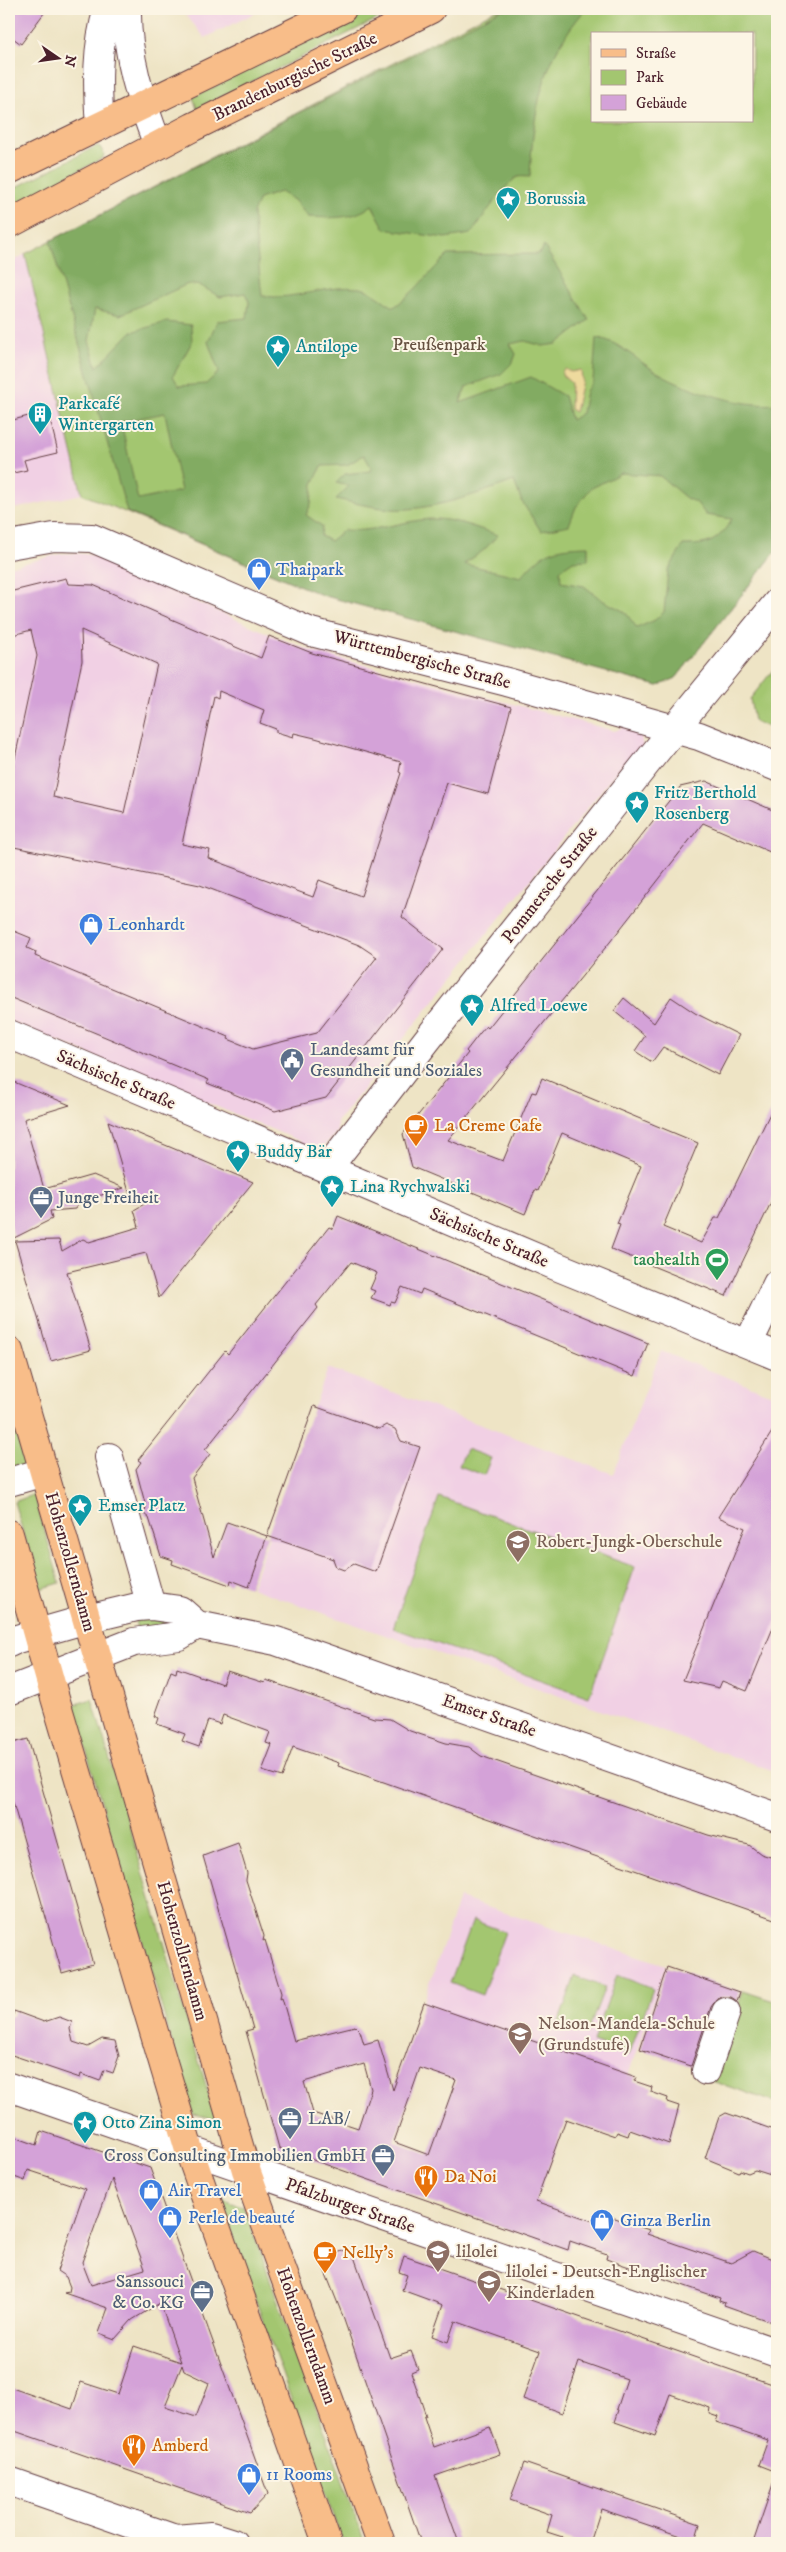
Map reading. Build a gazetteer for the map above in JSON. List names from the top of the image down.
{
  "streets": {
    "main road": ["Brandenburgische Straße", "Hohenzollerndamm"],
    "street": [
      "Württembergische Straße",
      "Pommersche Straße",
      "Sächsische Straße",
      "Emser Straße",
      "Pfalzburger Straße"
    ]
  },
  "crossings": [
    ["Württembergische Straße", "Pommersche Straße"],
    ["Pommersche Straße", "Sächsische Straße"],
    ["Hohenzollerndamm", "Emser Straße"],
    ["Hohenzollerndamm", "Pfalzburger Straße"]
  ],
  "parks": ["Preußenpark"],
  "places": {
    "place": [
      "Borussia",
      "Antilope",
      "Fritz Berthold Rosenberg",
      "Alfred Loewe",
      "Buddy Bär",
      "Lina Rychwalski",
      "Emser Platz",
      "Otto Zina Simon"
    ],
    "building": ["Parkcafé Wintergarten"],
    "shop": [
      "Thaipark",
      "Leonhardt",
      "Air Travel",
      "Perle de beauté",
      "Ginza Berlin",
      "11 Rooms"
    ],
    "public building": ["Landesamt für Gesundheit und Soziales"],
    "cafe": ["La Creme Cafe", "Nelly's"],
    "office": [
      "Junge Freiheit",
      "LAB/",
      "Cross Consulting Immobilien GmbH",
      "Sanssouci & Co. KG"
    ],
    "sports": ["taohealth"],
    "school or university": [
      "Robert-Jungk-Oberschule",
      "Nelson-Mandela-Schule (Grundstufe)",
      "lilolei",
      "lilolei - Deutsch-Englischer Kinderladen"
    ],
    "restaurant": ["Da Noi", "Amberd"]
  },
  "legend": ["Straße", "Park", "Gebäude"],
  "north": "right"
}
